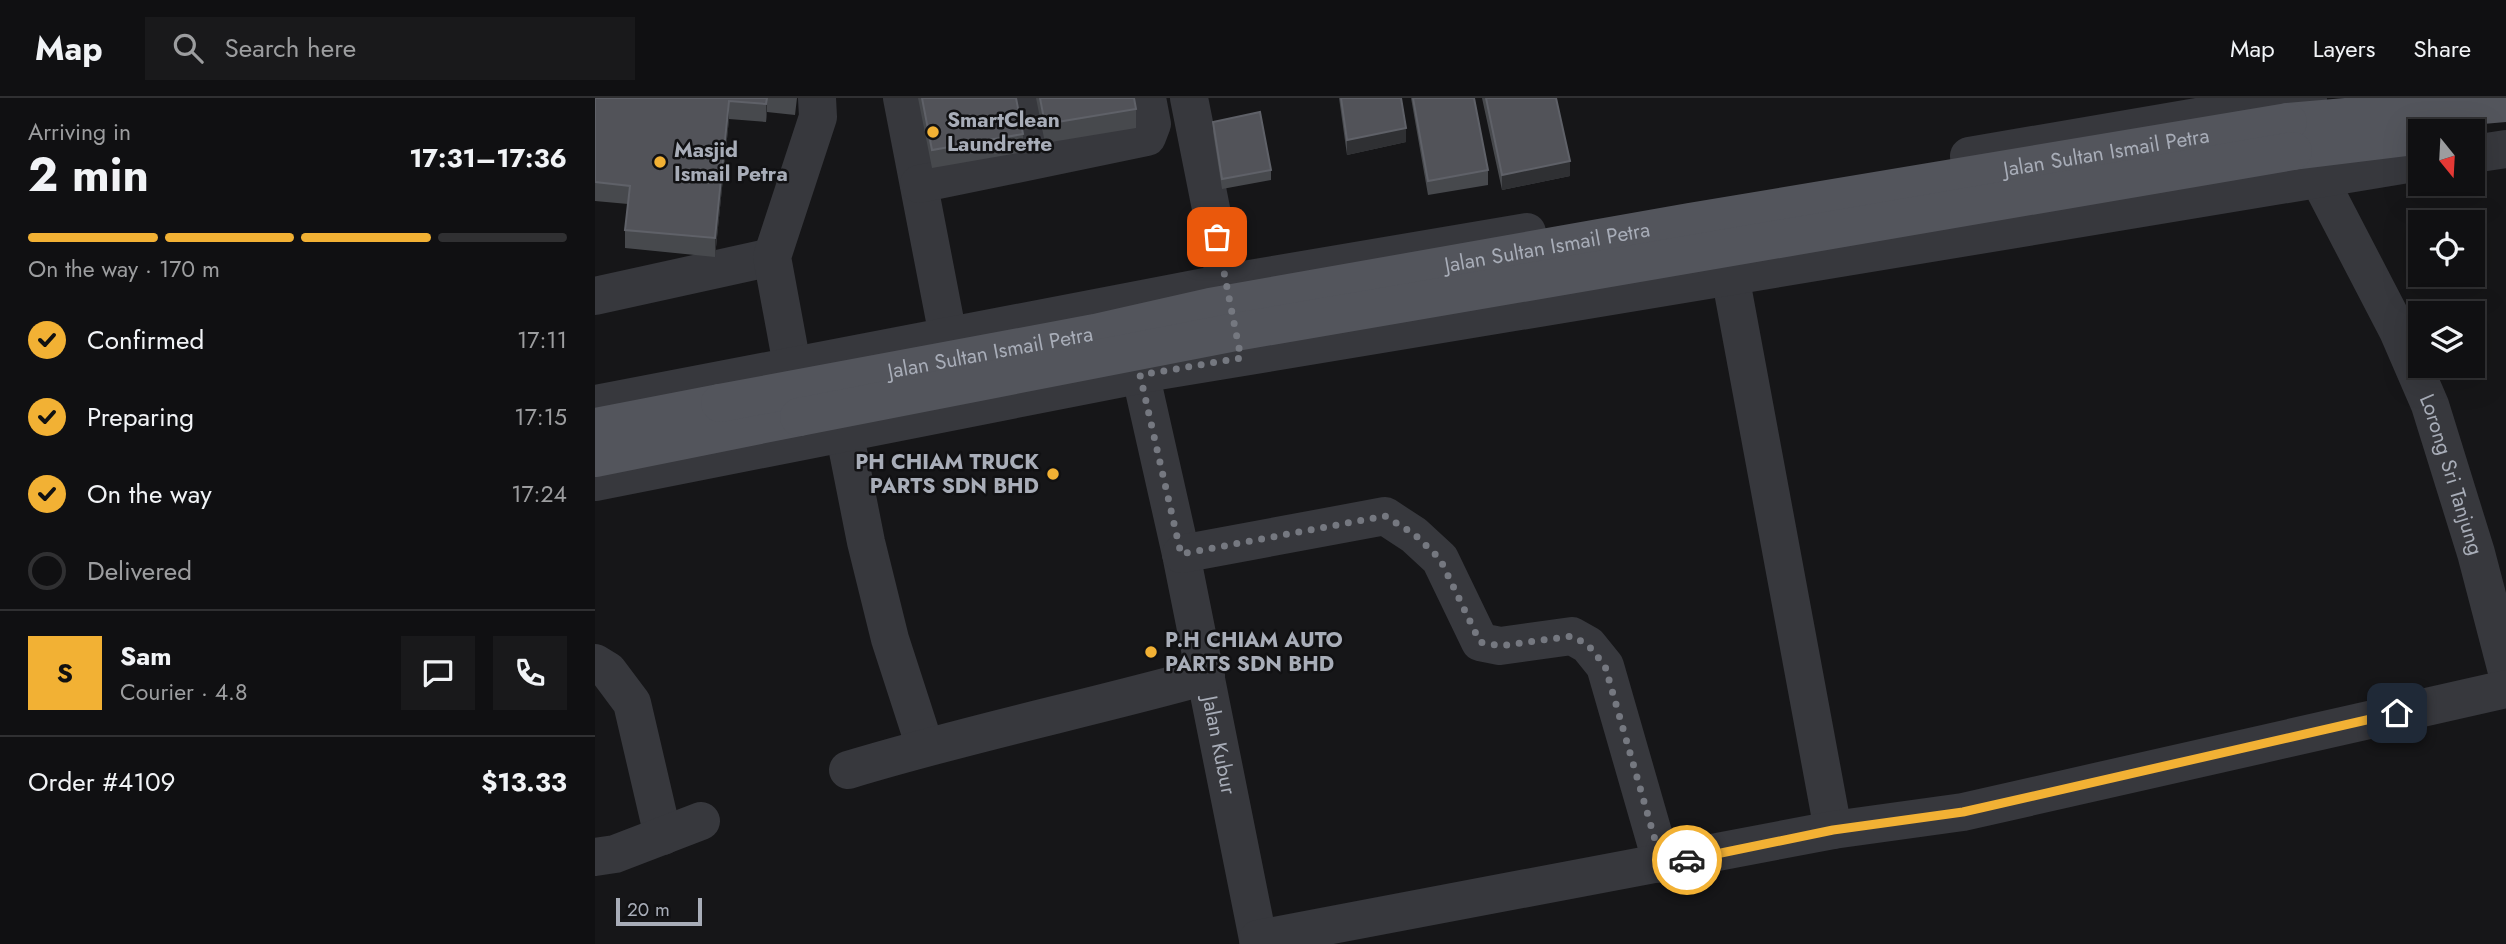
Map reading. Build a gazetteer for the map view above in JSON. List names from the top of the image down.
{
  "streets": {
    "main road": ["Jalan Sultan Ismail Petra"],
    "street": ["Lorong Sri Tanjung", "Jalan Kubur"]
  },
  "crossings": [
    ["Jalan Sultan Ismail Petra", "Lorong Sri Tanjung"]
  ],
  "places": [
    "SmartClean Laundrette",
    "Masjid Ismail Petra",
    "PH CHIAM TRUCK PARTS SDN BHD",
    "P.H CHIAM AUTO PARTS SDN BHD"
  ],
  "scale_bar": "20 m",
  "north": "bottom",
  "page": {
    "header": "Map",
    "search": "Search here",
    "nav": ["Map", "Layers", "Share"],
    "heading": ["2 min", "Arriving in", "17:31–17:36"],
    "panel": [
      "Sam",
      "Courier · 4.8",
      "Order #4109",
      "$13.33"
    ],
    "bar": "On the way · 170 m",
    "list": [
      ["Confirmed", "17:11"],
      ["Preparing", "17:15"],
      ["On the way", "17:24"],
      "Delivered"
    ],
    "round": "S",
    "scale": "20 m"
  }
}
